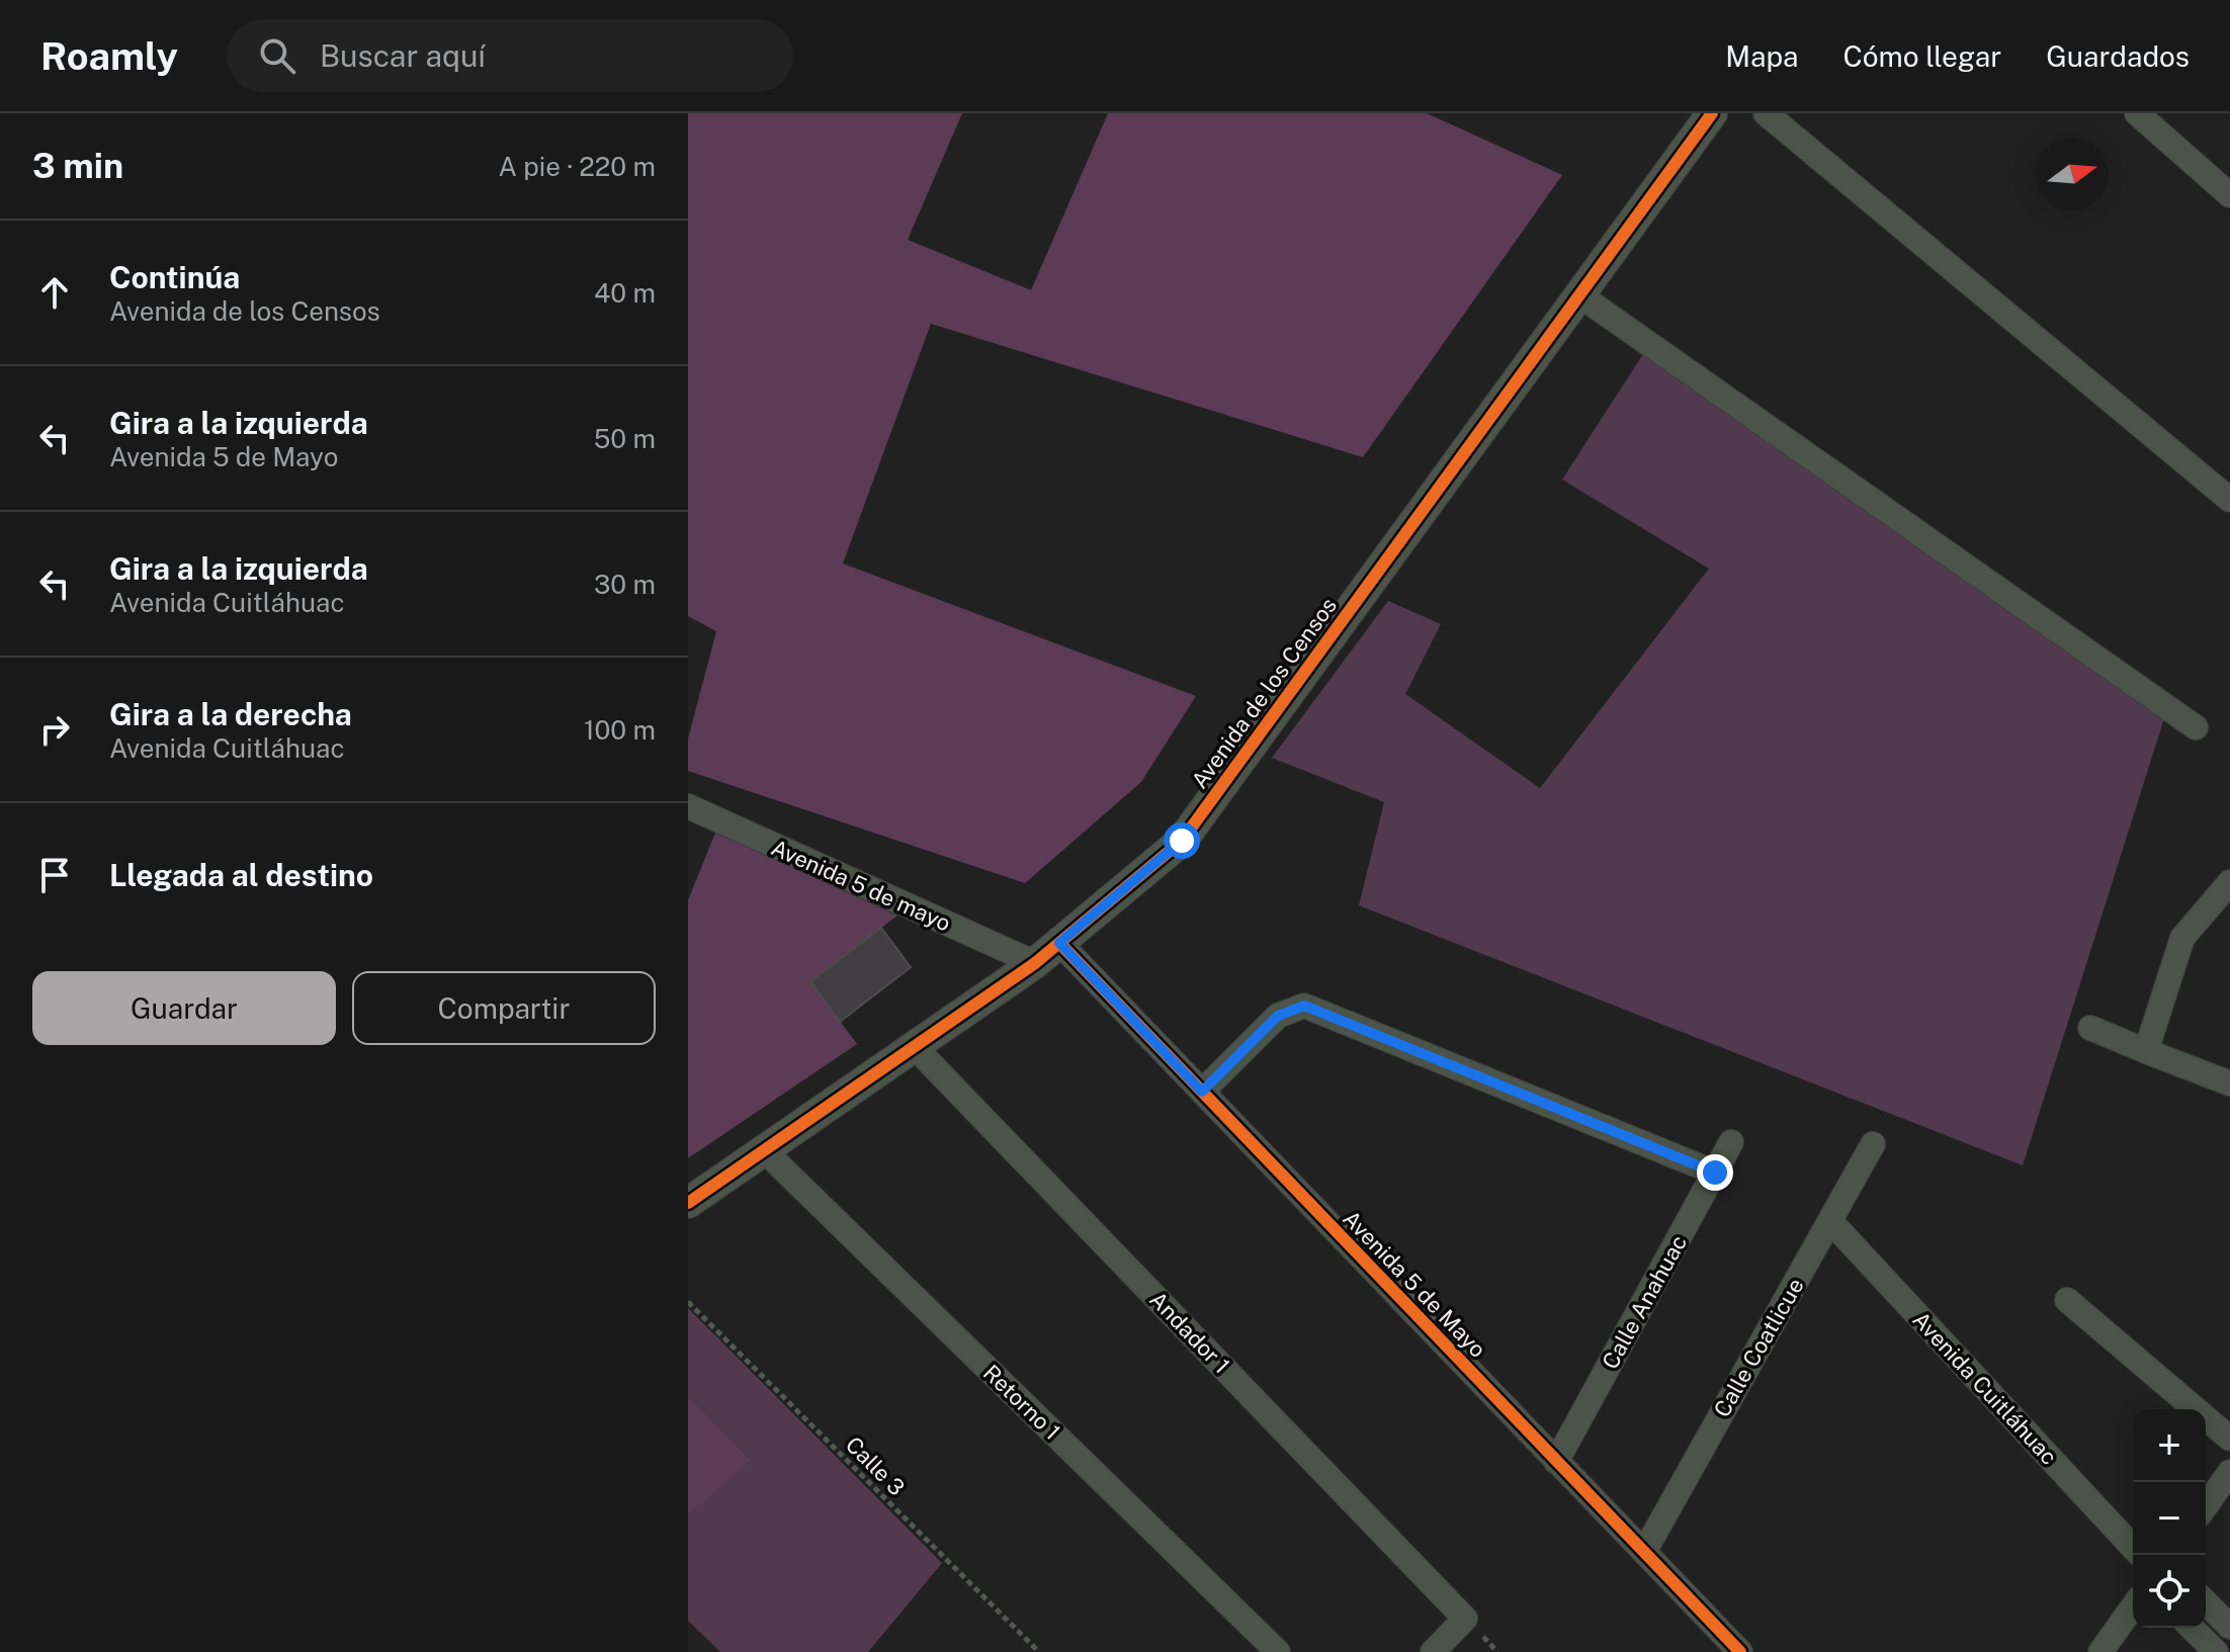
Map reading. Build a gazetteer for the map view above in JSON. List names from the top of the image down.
{
  "streets": {
    "street": [
      "Avenida de los Censos",
      "Avenida 5 de mayo",
      "Avenida 5 de Mayo",
      "Calle Anahuac",
      "Andador 1",
      "Calle Coatlicue",
      "Avenida Cuitláhuac",
      "Retorno 1"
    ],
    "path": ["Calle 3"]
  },
  "crossings": [
    ["Avenida de los Censos", "Avenida 5 de mayo"],
    ["Avenida de los Censos", "Avenida 5 de Mayo"],
    ["Avenida de los Censos", "Andador 1"],
    ["Avenida de los Censos", "Retorno 1"],
    ["Avenida 5 de Mayo", "Calle Anahuac"],
    ["Avenida 5 de Mayo", "Calle Coatlicue"],
    ["Calle Coatlicue", "Avenida Cuitláhuac"]
  ],
  "north": "right",
  "page": {
    "header": "Roamly",
    "search": "Buscar aquí",
    "nav": ["Mapa", "Cómo llegar", "Guardados"],
    "heading": ["3 min", "A pie · 220 m"],
    "list": [
      ["Continúa", "Avenida de los Censos", "40 m"],
      ["Gira a la izquierda", "Avenida 5 de Mayo", "50 m"],
      ["Gira a la izquierda", "Avenida Cuitláhuac", "30 m"],
      ["Gira a la derecha", "Avenida Cuitláhuac", "100 m"],
      "Llegada al destino"
    ],
    "buttons": ["Guardar", "Compartir"],
    "map_buttons": ["+", "−"]
  }
}
